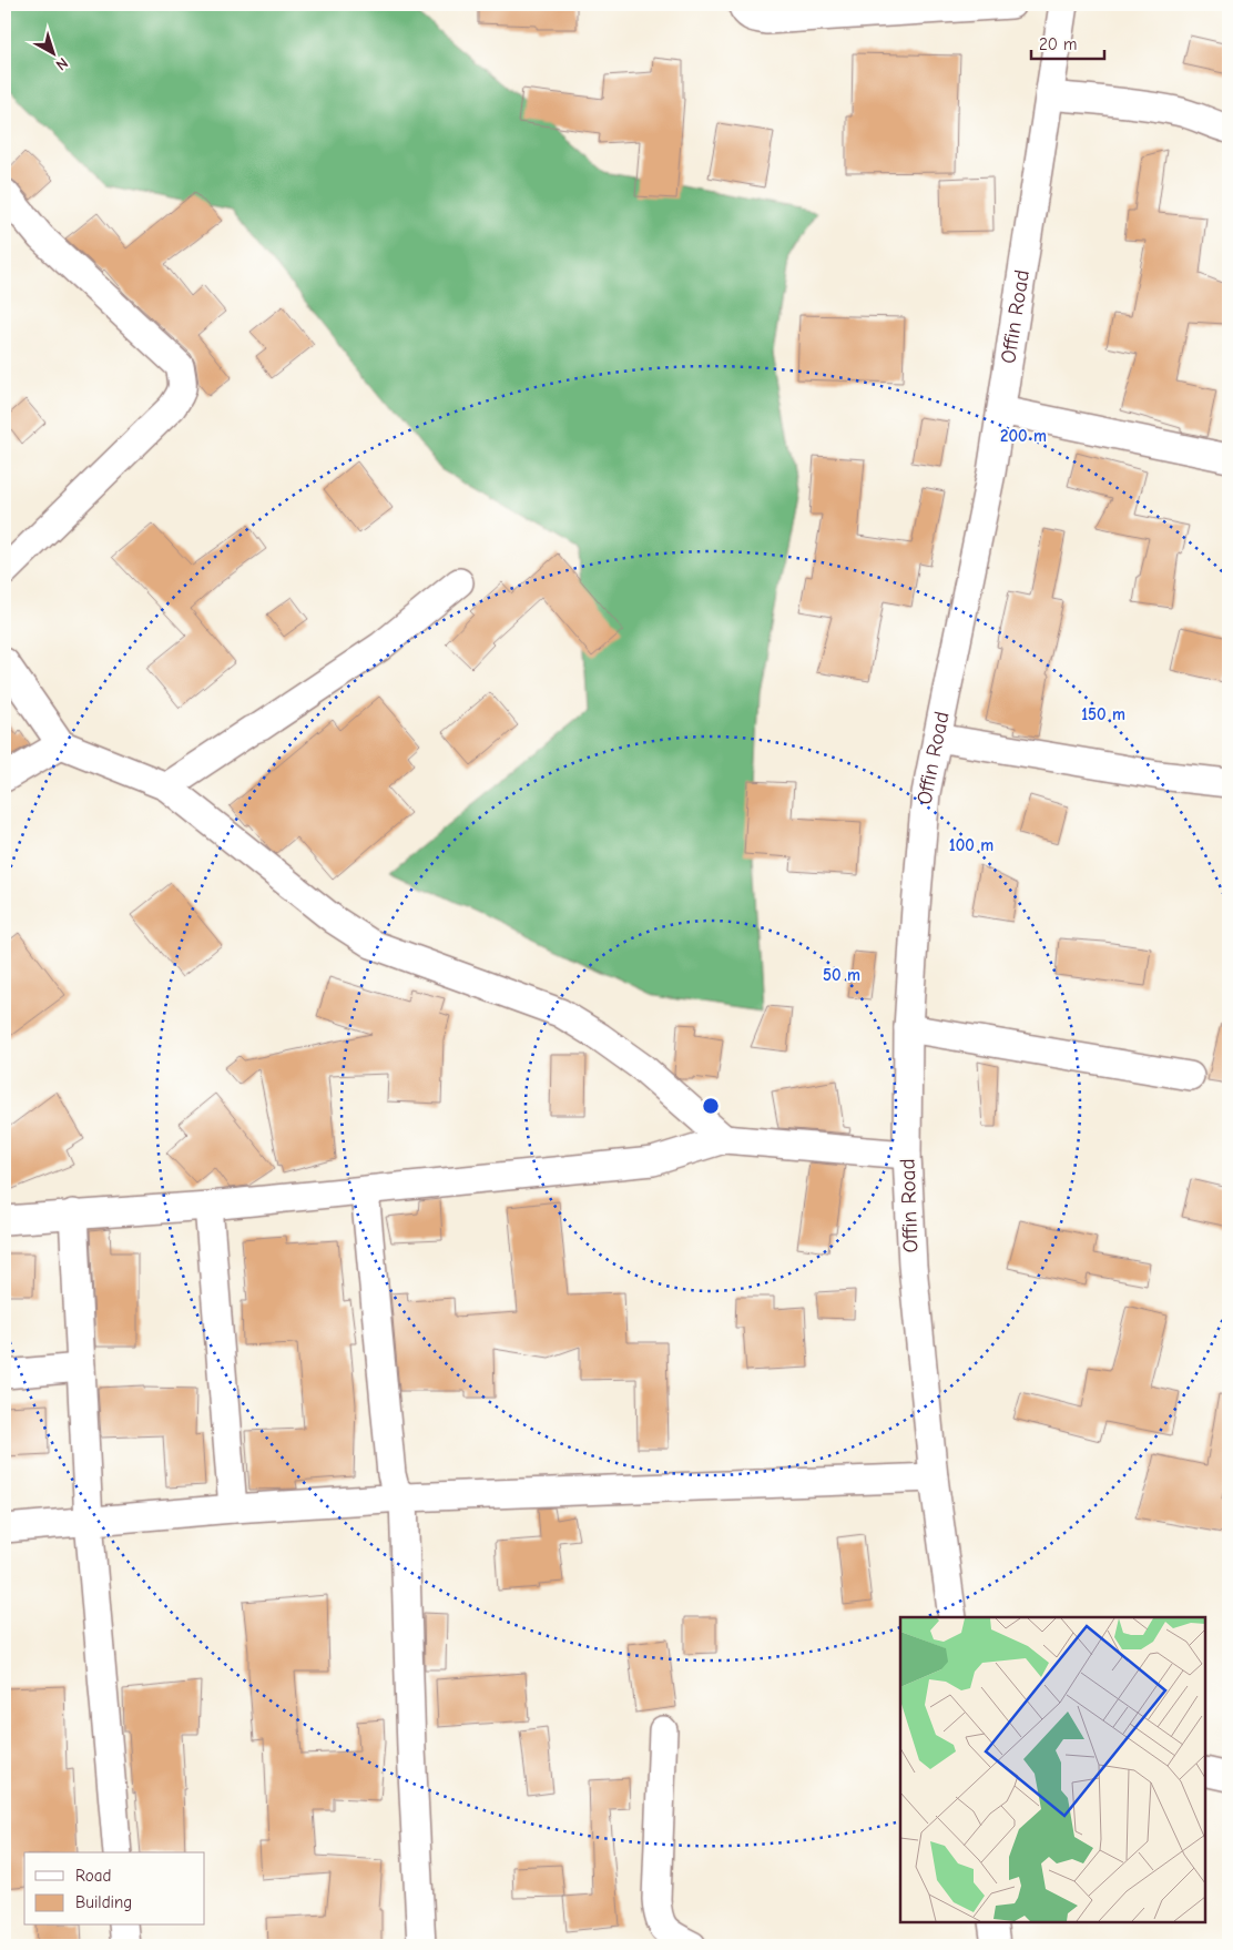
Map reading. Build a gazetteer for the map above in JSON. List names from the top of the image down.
{
  "streets": {
    "street": ["Offin Road"]
  },
  "legend": ["Road", "Building"],
  "scale_bar": "20 m",
  "north": "bottom right",
  "rings": [
    "200 m",
    "150 m",
    "100 m",
    "50 m"
  ]
}
